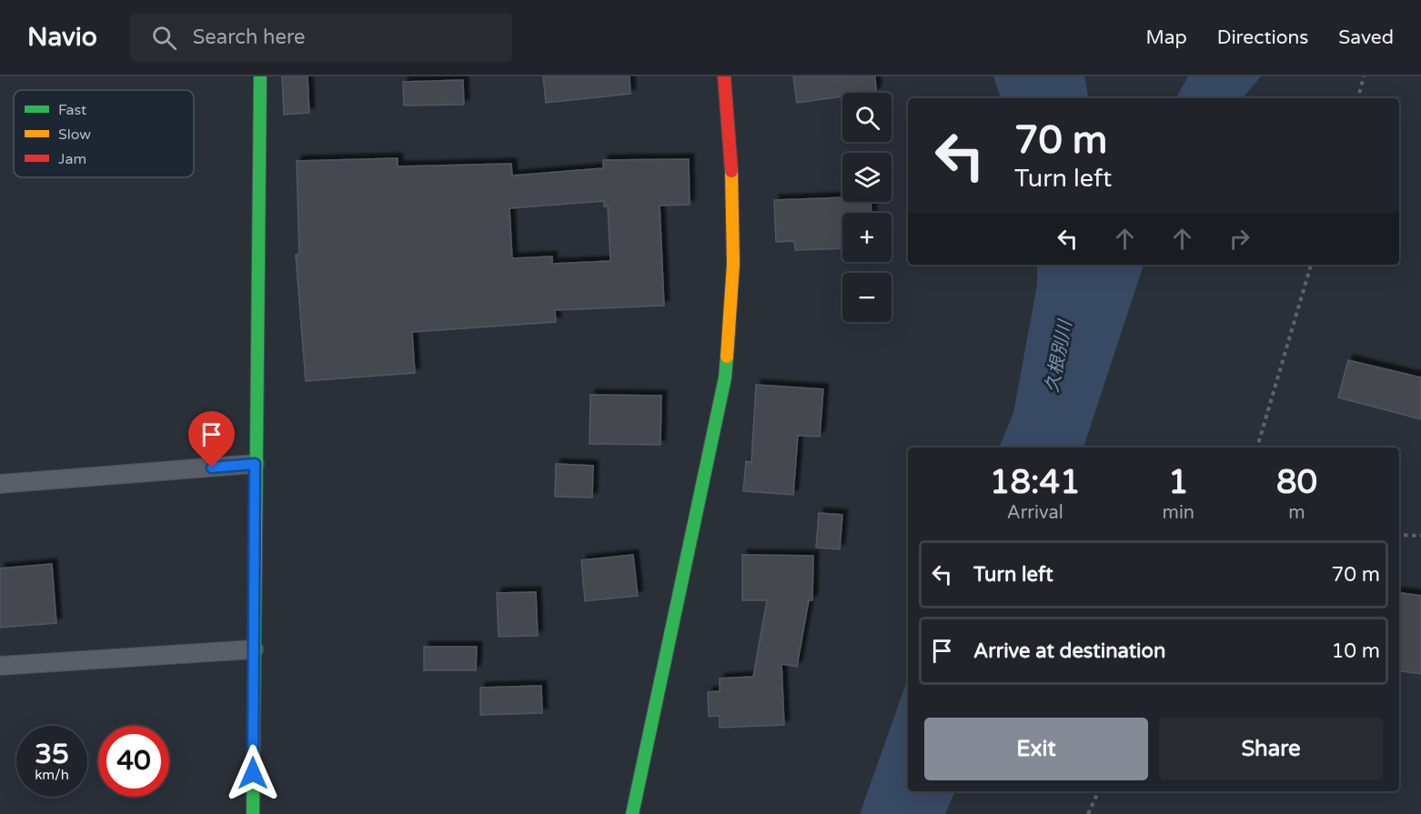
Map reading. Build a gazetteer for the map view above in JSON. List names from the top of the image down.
{
  "water": ["久根別川"],
  "legend": ["Fast", "Slow", "Jam"],
  "page": {
    "header": "Navio",
    "search": "Search here",
    "nav": ["Map", "Directions", "Saved"],
    "map_buttons": ["+", "−"],
    "turn": ["70 m", "Turn left"],
    "eta": [
      "18:41",
      "Arrival",
      "1",
      "min",
      "80",
      "m"
    ],
    "list": [
      {
        "name": "Turn left",
        "value": "70 m"
      },
      {
        "name": "Arrive at destination",
        "value": "10 m"
      }
    ],
    "buttons": ["Exit", "Share"],
    "speed": "35 km/h",
    "limit": "40"
  }
}
